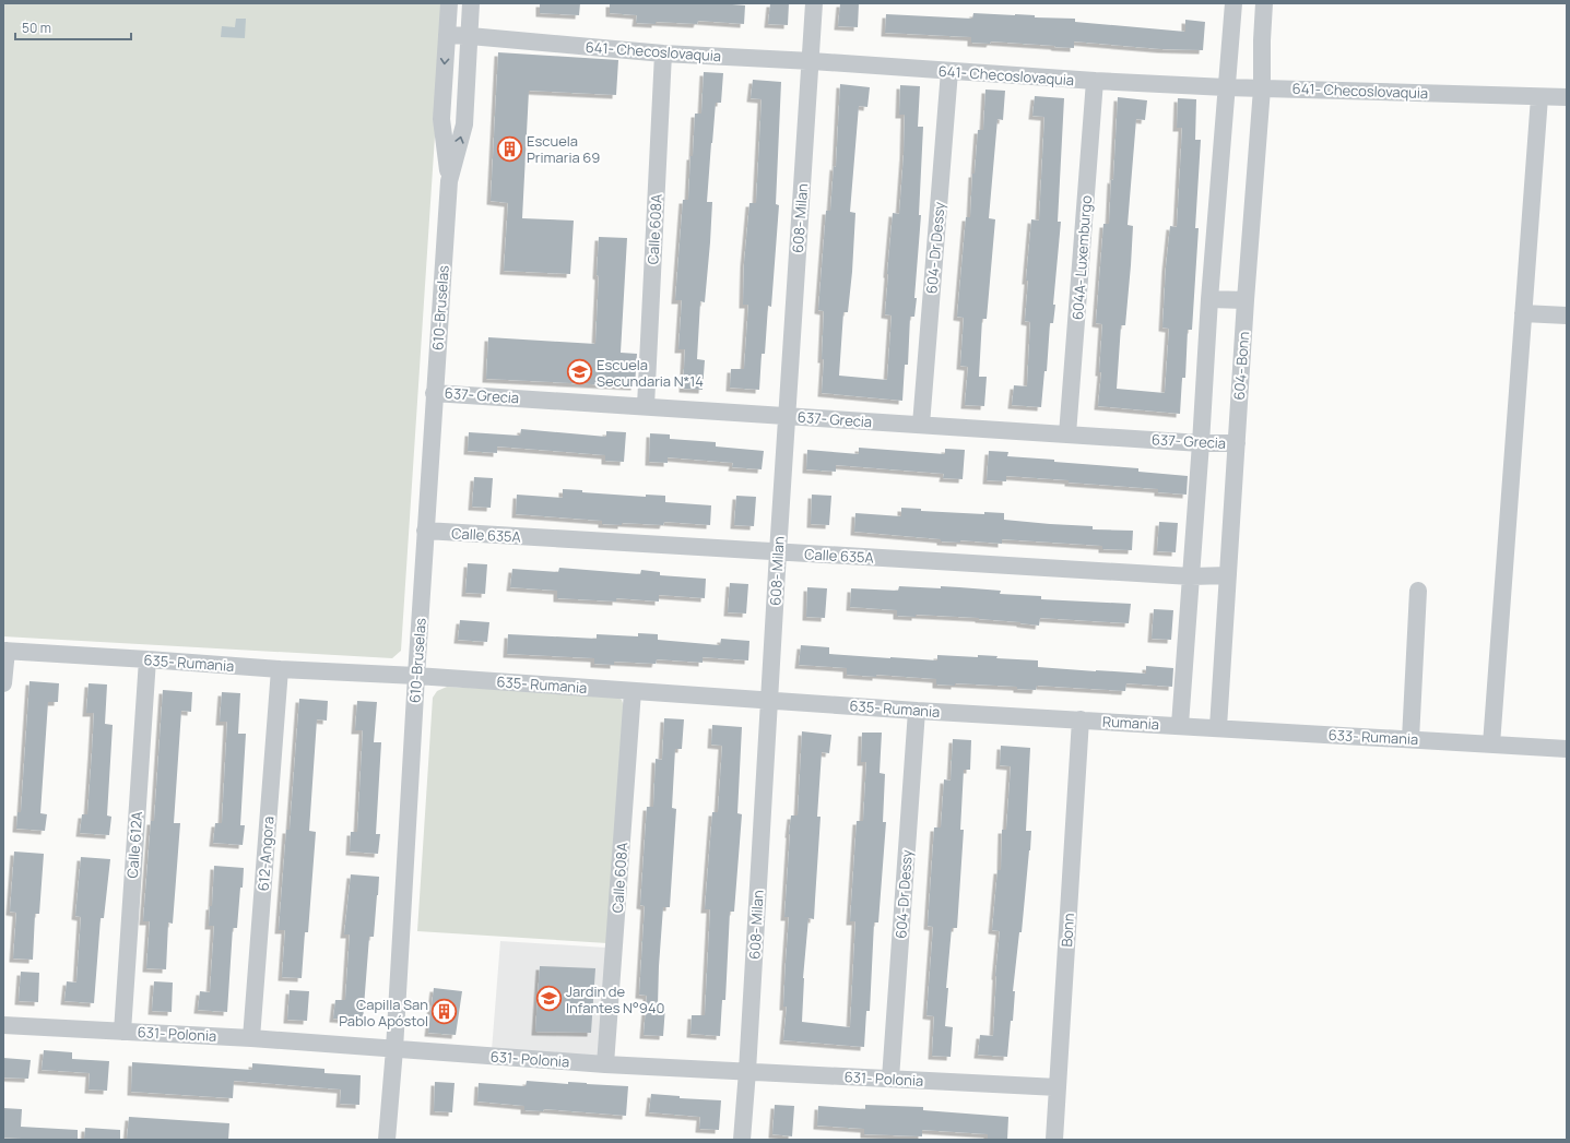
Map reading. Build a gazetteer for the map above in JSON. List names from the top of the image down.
{
  "streets": {
    "street": [
      "641- Checoslovaquia",
      "608- Milan",
      "Calle 608A",
      "604- Dr Dessy",
      "604A- Luxemburgo",
      "610-Bruselas",
      "604- Bonn",
      "637- Grecia",
      "Calle 635A",
      "635- Rumania",
      "Rumania",
      "633- Rumania",
      "Calle 612A",
      "612-Angora",
      "604-Dr Dessy",
      "Bonn",
      "631- Polonia"
    ]
  },
  "crossings": [
    ["641- Checoslovaquia", "608- Milan"],
    ["641- Checoslovaquia", "Calle 608A"],
    ["641- Checoslovaquia", "604- Dr Dessy"],
    ["641- Checoslovaquia", "604A- Luxemburgo"],
    ["641- Checoslovaquia", "610-Bruselas"],
    ["641- Checoslovaquia", "604- Bonn"],
    ["608- Milan", "637- Grecia"],
    ["608- Milan", "Calle 635A"],
    ["608- Milan", "635- Rumania"],
    ["608- Milan", "631- Polonia"],
    ["Calle 608A", "637- Grecia"],
    ["Calle 608A", "635- Rumania"],
    ["Calle 608A", "631- Polonia"],
    ["604- Dr Dessy", "637- Grecia"],
    ["604A- Luxemburgo", "637- Grecia"],
    ["610-Bruselas", "637- Grecia"],
    ["610-Bruselas", "Calle 635A"],
    ["610-Bruselas", "635- Rumania"],
    ["610-Bruselas", "631- Polonia"],
    ["604- Bonn", "637- Grecia"],
    ["604- Bonn", "Calle 635A"],
    ["604- Bonn", "633- Rumania"],
    ["635- Rumania", "Rumania"],
    ["635- Rumania", "Calle 612A"],
    ["635- Rumania", "612-Angora"],
    ["635- Rumania", "604-Dr Dessy"],
    ["635- Rumania", "Bonn"],
    ["Rumania", "633- Rumania"],
    ["Rumania", "Bonn"],
    ["Calle 612A", "631- Polonia"],
    ["612-Angora", "631- Polonia"],
    ["604-Dr Dessy", "631- Polonia"],
    ["Bonn", "631- Polonia"]
  ],
  "places": {
    "building": ["Escuela Primaria 69", "Capilla San Pablo Apóstol"],
    "school or university": ["Escuela Secundaria N*14", "Jardin de Infantes N°940"]
  },
  "scale_bar": "50 m"
}
